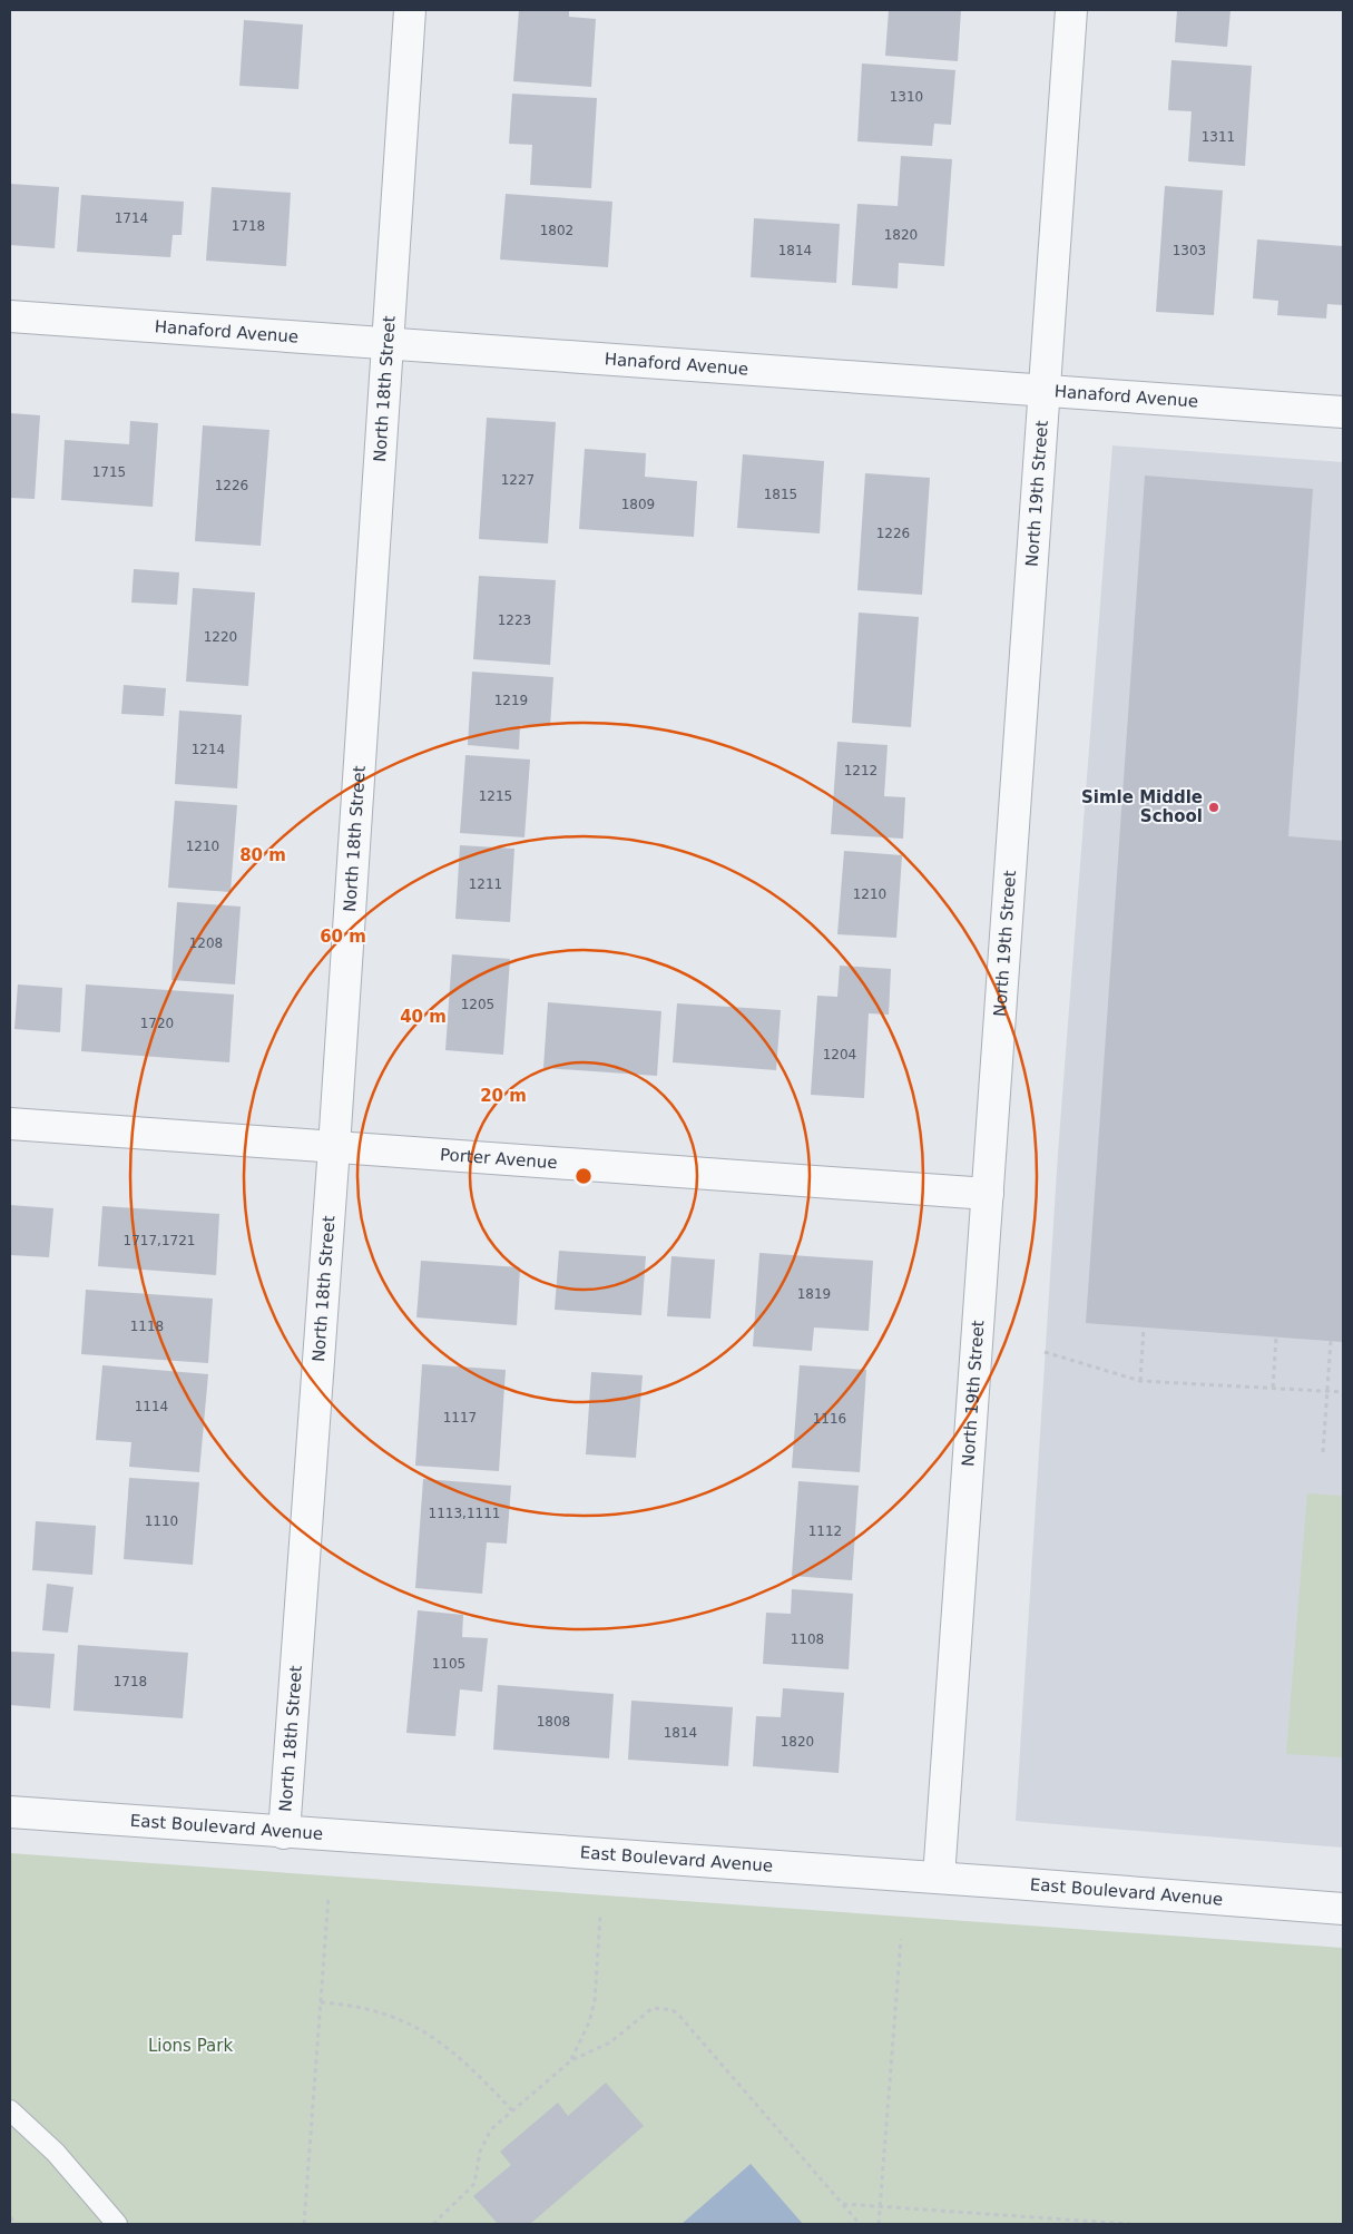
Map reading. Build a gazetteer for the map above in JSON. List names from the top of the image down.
{
  "streets": {
    "street": [
      "Hanaford Avenue",
      "North 18th Street",
      "North 19th Street",
      "Porter Avenue",
      "East Boulevard Avenue"
    ]
  },
  "crossings": [
    ["Hanaford Avenue", "North 18th Street"],
    ["Hanaford Avenue", "North 19th Street"],
    ["North 18th Street", "Porter Avenue"],
    ["North 18th Street", "East Boulevard Avenue"],
    ["North 19th Street", "Porter Avenue"],
    ["North 19th Street", "East Boulevard Avenue"]
  ],
  "parks": ["Lions Park"],
  "places": ["Simle Middle School"],
  "house_numbers": [
    "1310",
    "1311",
    "1714",
    "1718",
    "1802",
    "1820",
    "1814",
    "1303",
    "1715",
    "1227",
    "1226",
    "1815",
    "1809",
    "1226",
    "1223",
    "1220",
    "1219",
    "1214",
    "1212",
    "1215",
    "1210",
    "1211",
    "1210",
    "1208",
    "1205",
    "1720",
    "1204",
    "1717,1721",
    "1819",
    "1118",
    "1114",
    "1117",
    "1116",
    "1113,1111",
    "1110",
    "1112",
    "1108",
    "1105",
    "1718",
    "1808",
    "1814",
    "1820"
  ],
  "rings": [
    "80 m",
    "60 m",
    "40 m",
    "20 m"
  ]
}
